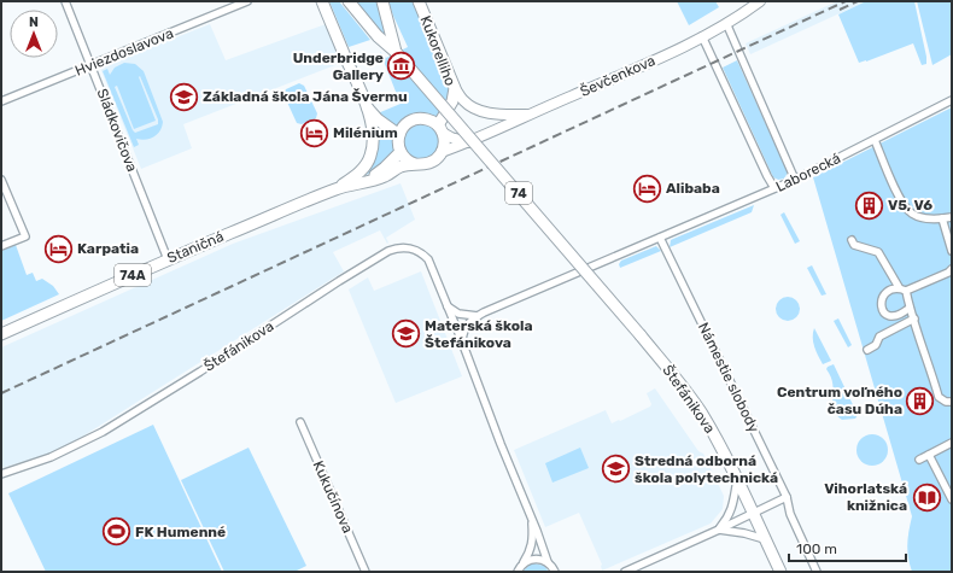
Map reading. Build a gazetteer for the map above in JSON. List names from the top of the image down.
{
  "streets": {
    "main road": [
      "Kukorelliho",
      "Ševčenkova",
      "74",
      "Staničná",
      "74A",
      "Štefánikova"
    ],
    "street": [
      "Hviezdoslavova",
      "Sládkovičova",
      "Laborecká",
      "Námestie slobody",
      "Kukučínova"
    ]
  },
  "crossings": [
    ["Kukorelliho", "Ševčenkova"],
    ["Kukorelliho", "74A"],
    ["Hviezdoslavova", "Sládkovičova"],
    ["Ševčenkova", "74A"],
    ["Sládkovičova", "Staničná"],
    ["Laborecká", "Námestie slobody"],
    ["74", "Štefánikova"],
    ["Staničná", "74A"]
  ],
  "places": {
    "museum": ["Underbridge Gallery"],
    "school or university": ["Základná škola Jána Švermu", "Materská škola Štefánikova", "Stredná odborná škola polytechnická"],
    "hotel": ["Milénium", "Alibaba", "Karpatia"],
    "building": ["V5, V6", "Centrum voľného času Dúha"],
    "library": ["Vihorlatská knižnica"],
    "sports": ["FK Humenné"]
  },
  "scale_bar": "100 m",
  "north": "top"
}
